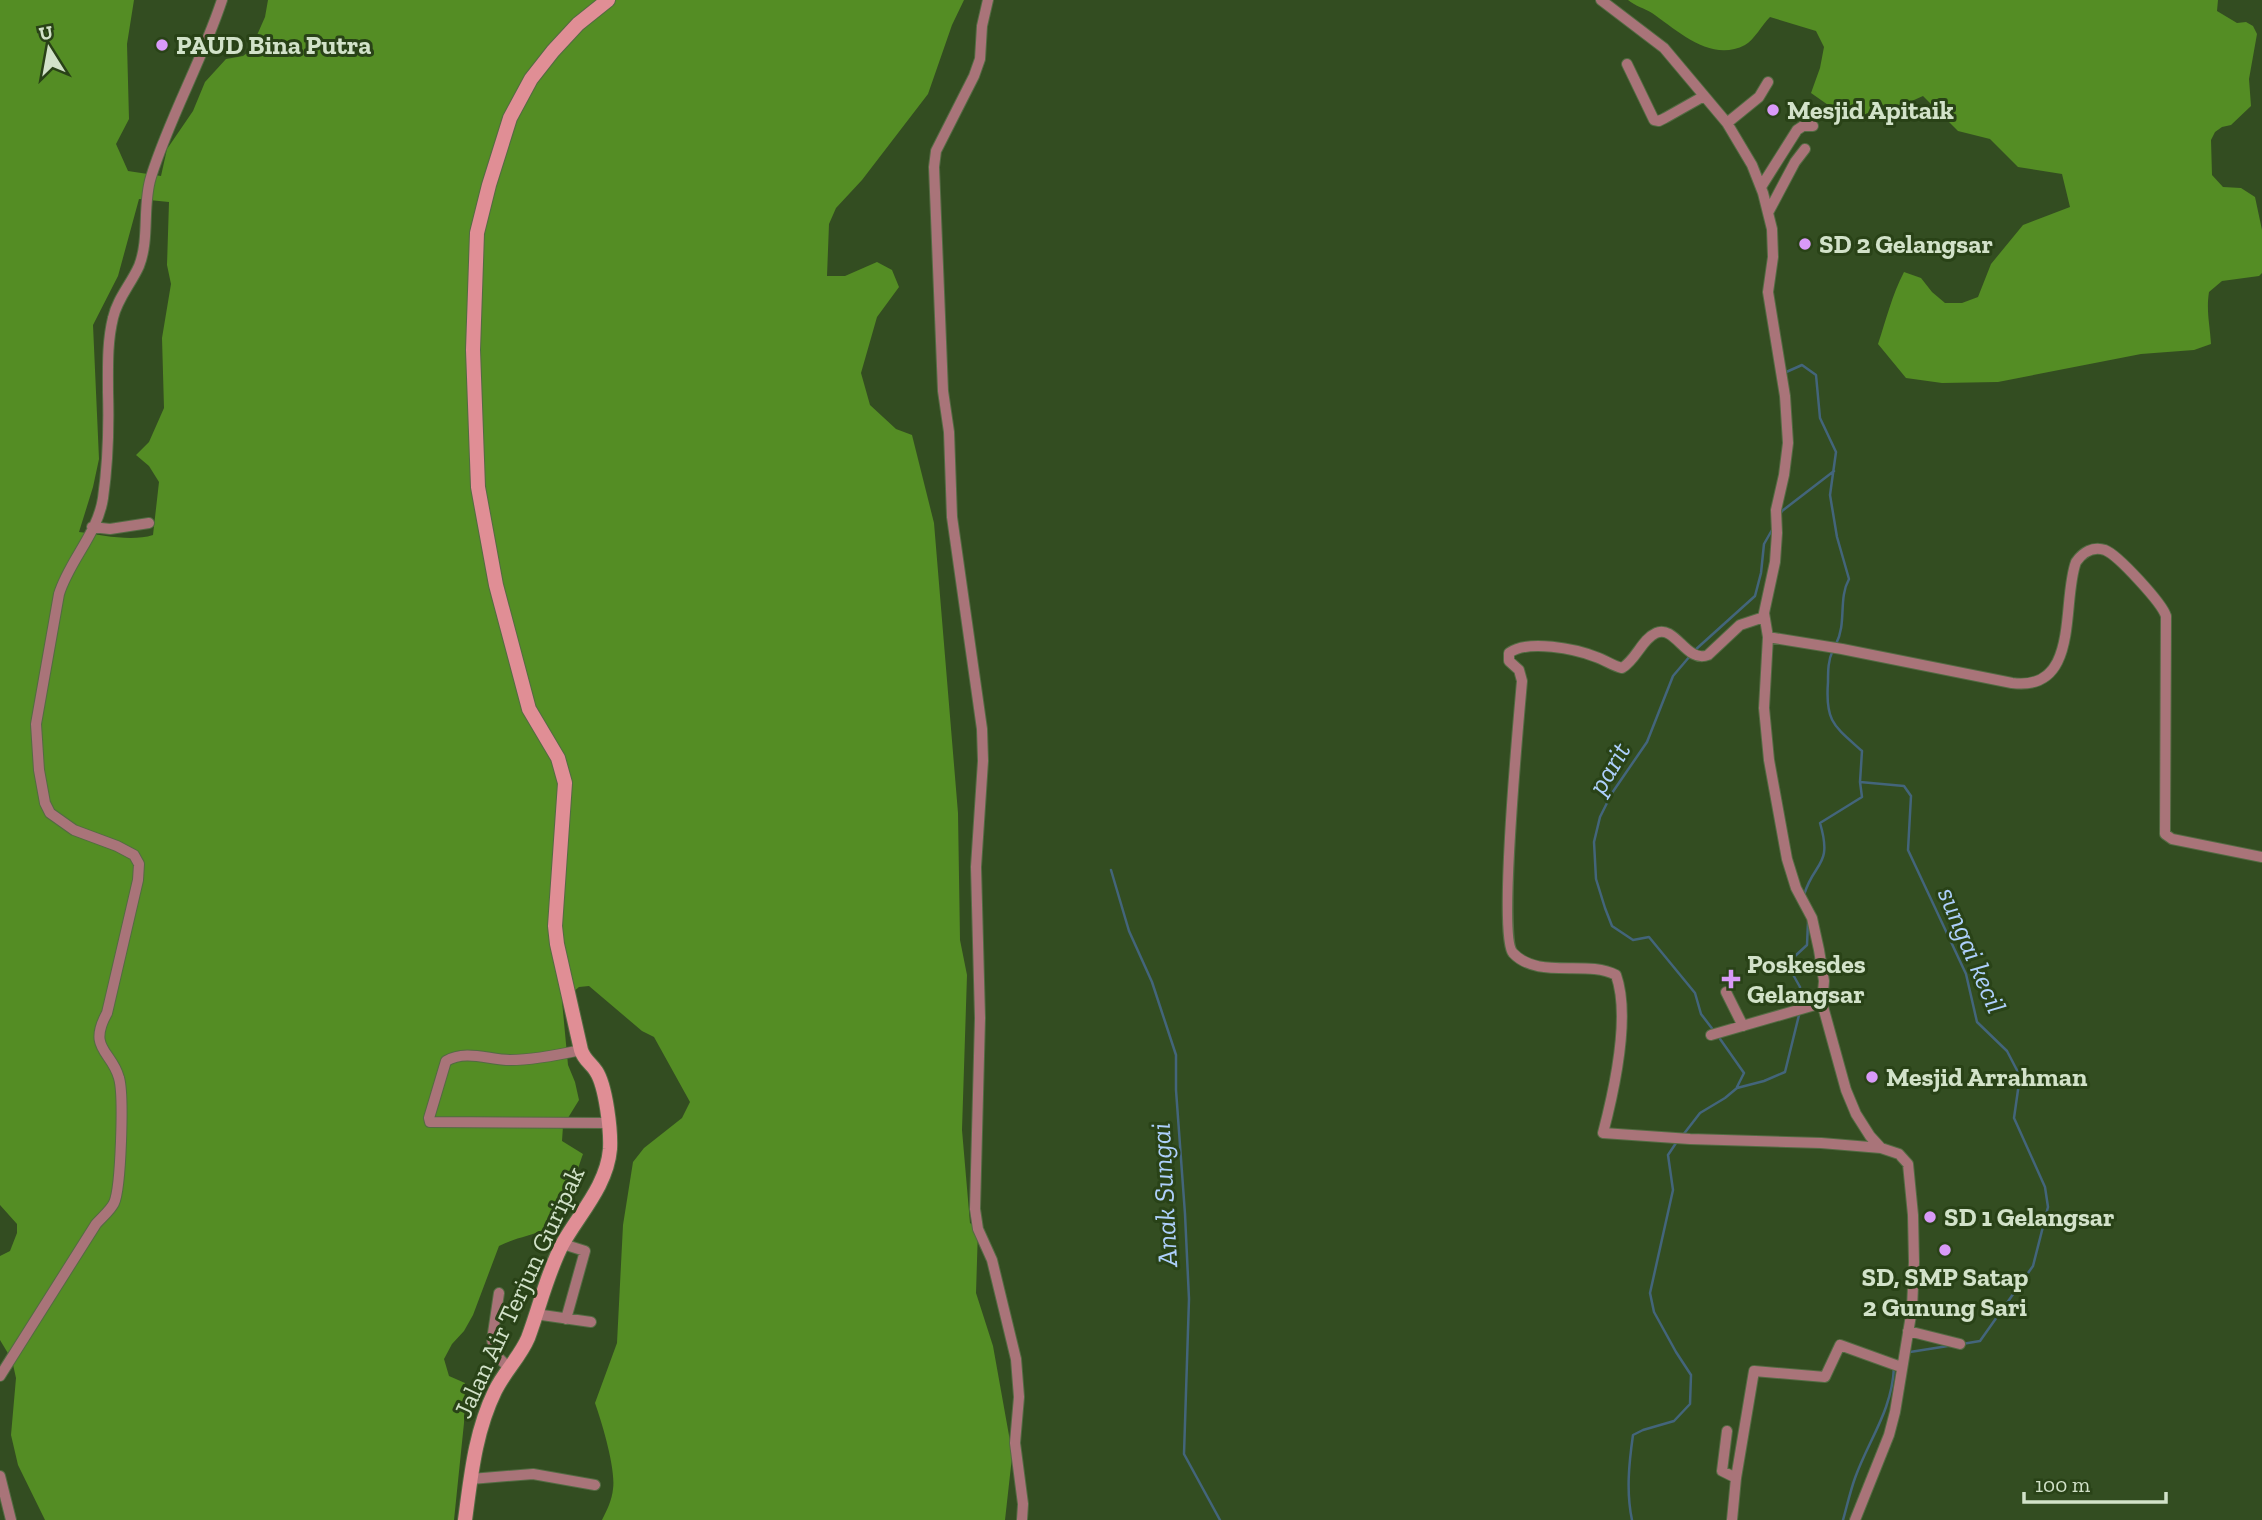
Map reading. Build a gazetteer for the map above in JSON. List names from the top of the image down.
{
  "streets": {
    "street": ["Jalan Air Terjun Guripak"]
  },
  "water": ["parit", "sungai kecil", "Anak Sungai"],
  "places": {
    "other": [
      "PAUD Bina Putra",
      "Mesjid Apitaik",
      "SD 2 Gelangsar",
      "Mesjid Arrahman",
      "SD 1 Gelangsar",
      "SD, SMP Satap 2 Gunung Sari"
    ],
    "health": ["Poskesdes Gelangsar"]
  },
  "scale_bar": "100 m",
  "north": "top"
}
